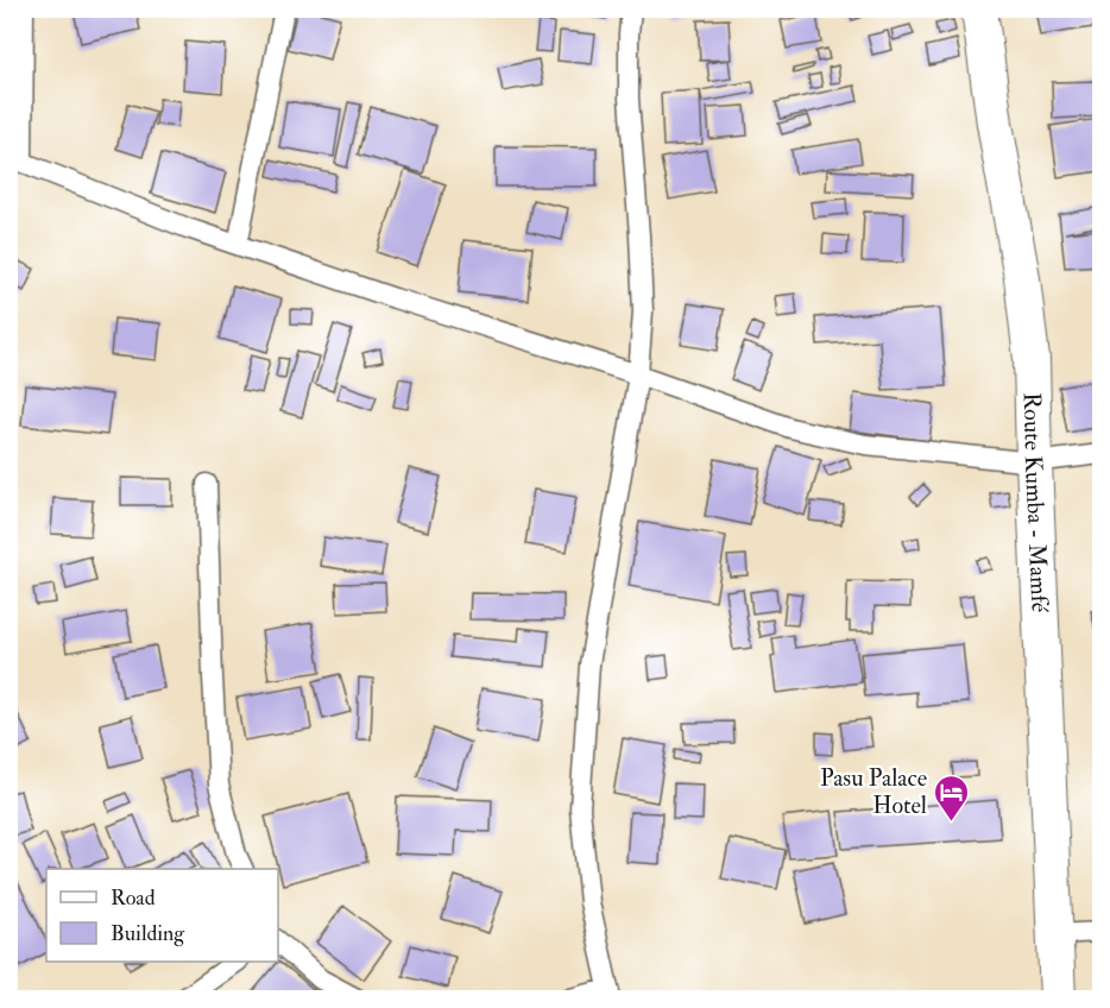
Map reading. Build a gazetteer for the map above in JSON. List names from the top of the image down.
{
  "streets": {
    "highway": ["Route Kumba - Mamfé"]
  },
  "places": {
    "hotel": ["Pasu Palace Hotel"]
  },
  "legend": ["Road", "Building"]
}
